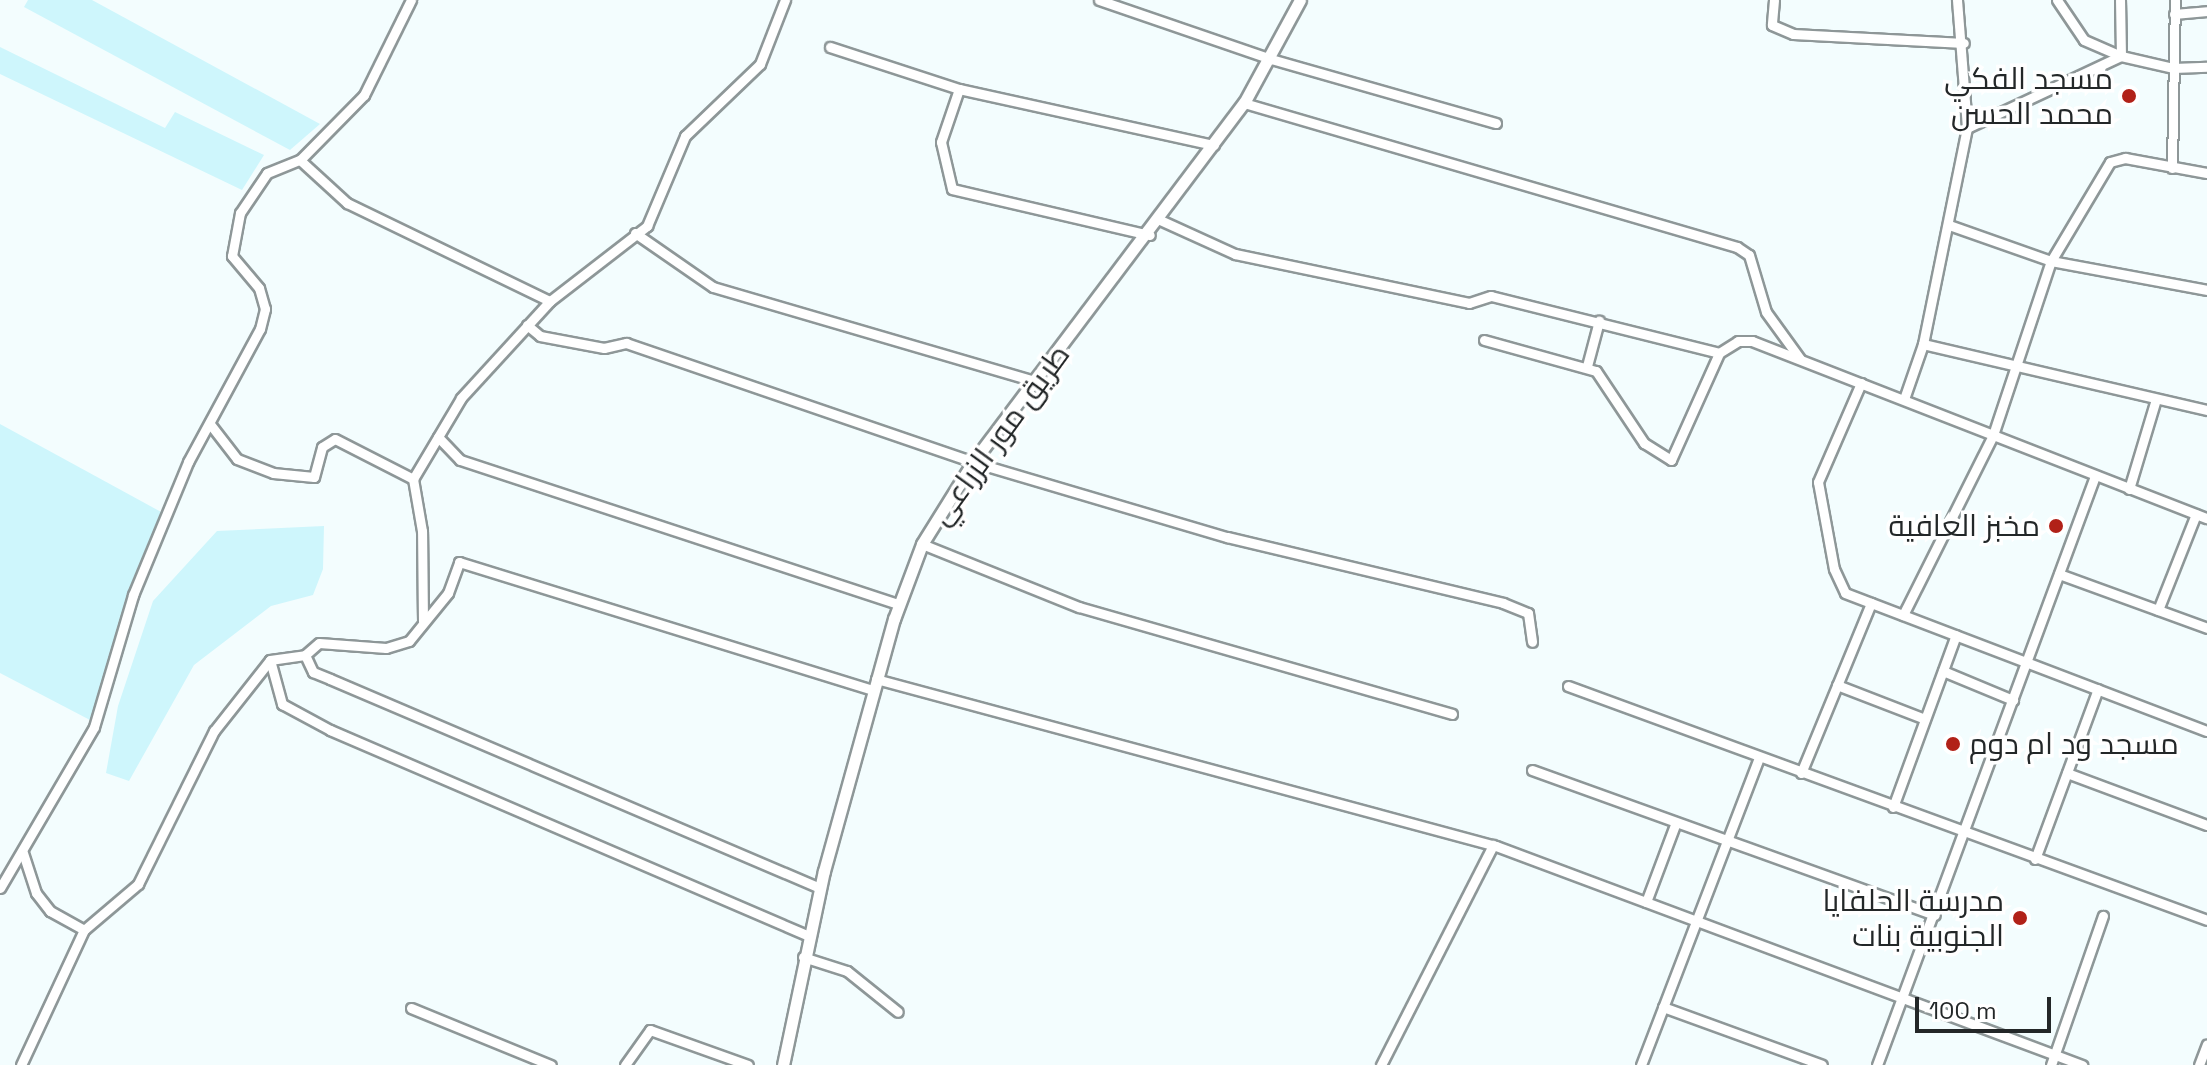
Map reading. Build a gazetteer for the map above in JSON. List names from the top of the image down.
{
  "streets": {
    "street": ["طريق مور الزراعي"]
  },
  "places": [
    "مسجد الفكي محمد الحسن",
    "مخبز العافية",
    "مسجد ود ام دوم",
    "مدرسة الحلفايا الجنوبية بنات"
  ],
  "scale_bar": "100 m"
}
